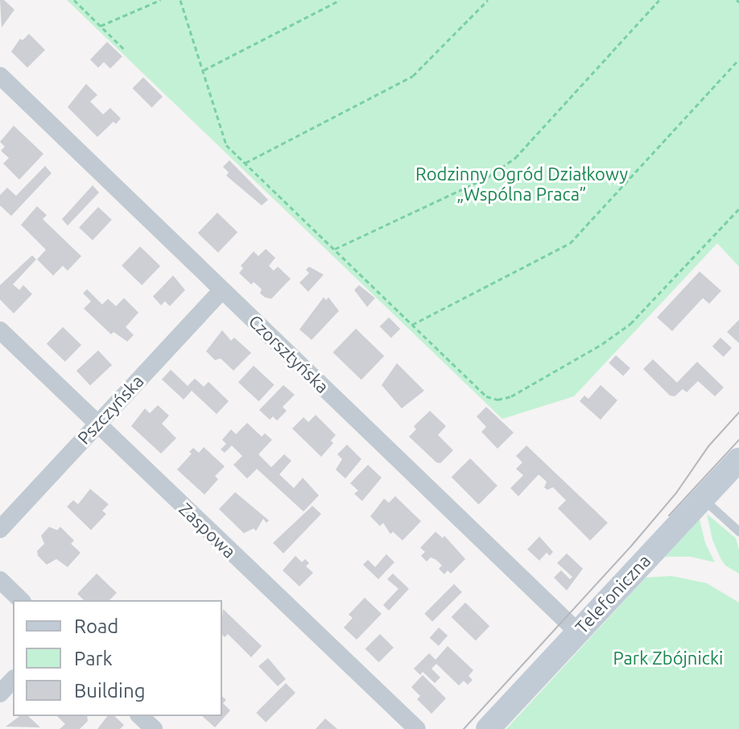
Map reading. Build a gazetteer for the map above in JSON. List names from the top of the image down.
{
  "streets": {
    "street": [
      "Czorsztyńska",
      "Pszczyńska",
      "Zaspowa",
      "Telefoniczna"
    ]
  },
  "crossings": [
    ["Czorsztyńska", "Pszczyńska"],
    ["Czorsztyńska", "Telefoniczna"],
    ["Pszczyńska", "Zaspowa"]
  ],
  "parks": ["Rodzinny Ogród Działkowy „Wspólna Praca”", "Park Zbójnicki"],
  "legend": ["Road", "Park", "Building"]
}
